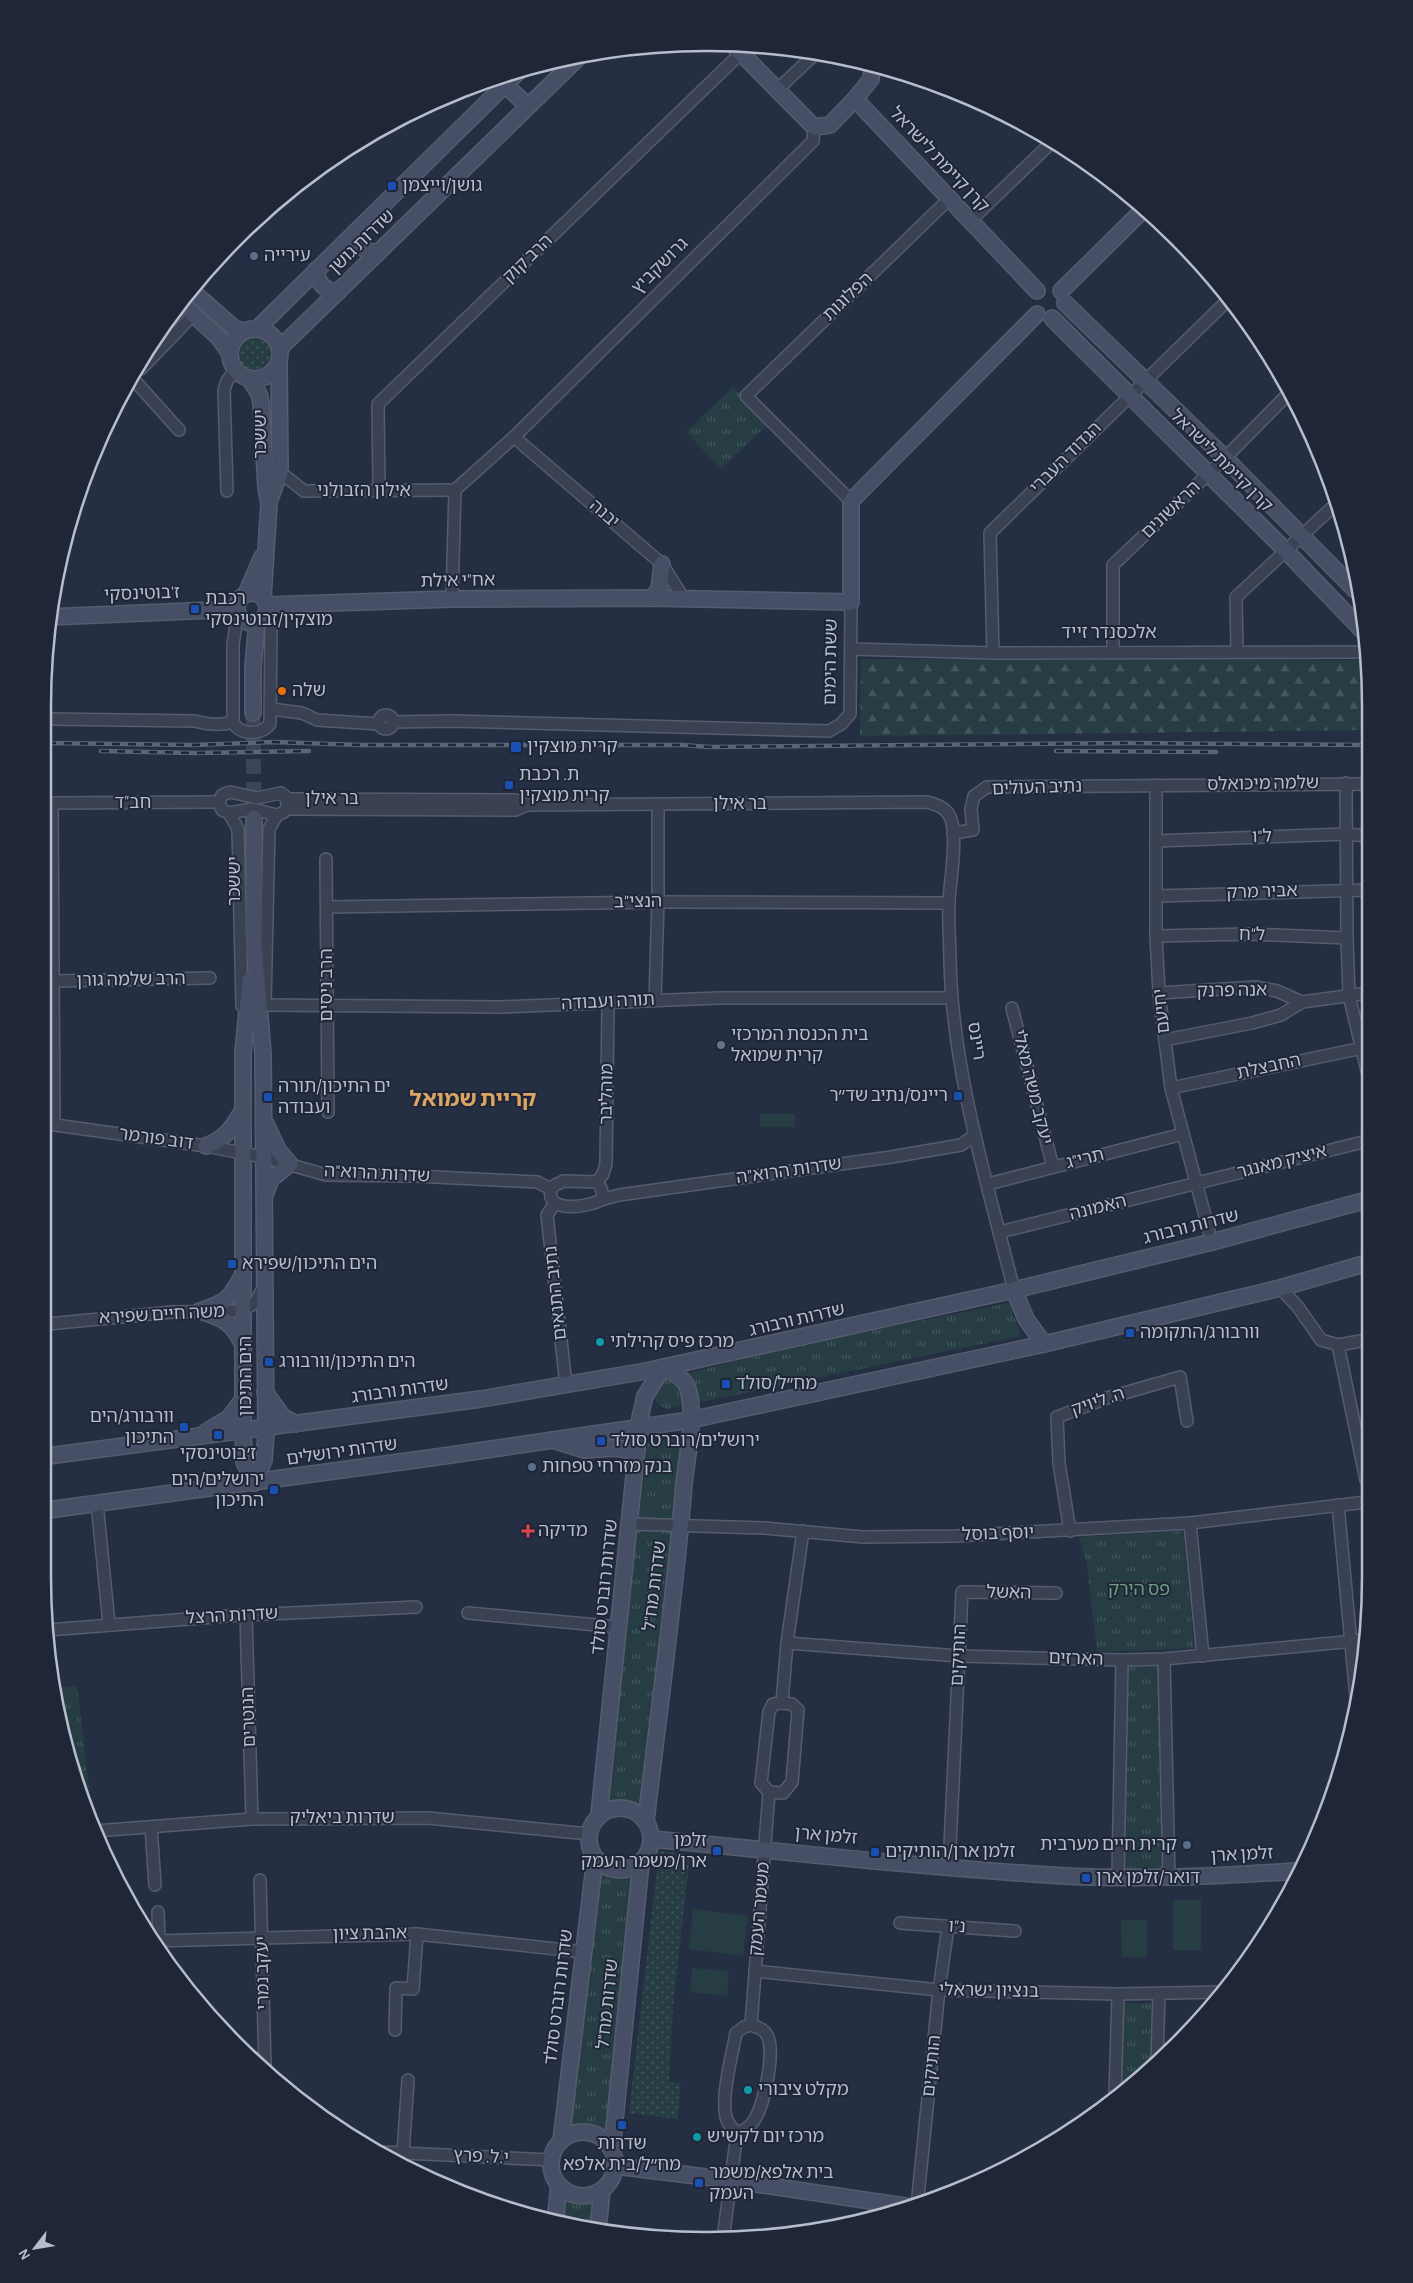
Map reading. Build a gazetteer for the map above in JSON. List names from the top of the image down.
{
  "streets": {
    "street": [
      "קרן קיימת לישראל",
      "שדרות גושן",
      "הרב קוק",
      "גרושקביץ",
      "הפלוגות",
      "יששכר",
      "הגדוד העברי",
      "אילון הזבולני",
      "הראשונים",
      "יבנה",
      "אח\"י אילת",
      "ז'בוטינסקי",
      "אלכסנדר זייד",
      "ששת הימים",
      "שלמה מיכואלס",
      "נתיב העולים",
      "בר אילן",
      "חב\"ד",
      "ל\"ו",
      "אביר מרק",
      "הנצי\"ב",
      "ל\"ח",
      "הרב שלמה גורן",
      "הרב ניסים",
      "אנה פרנק",
      "תורה ועבודה",
      "יחיעם",
      "ריינס",
      "החבצלת",
      "יעקב משה מאלי",
      "מוהליבר",
      "דוב פורמר",
      "תרי\"ג",
      "איציק מאנגר",
      "שדרות הרוא\"ה",
      "האמונה",
      "שדרות ורבורג",
      "נתיב התנאים",
      "משה חיים שפירא",
      "הים התיכון",
      "ה. ליויק",
      "שדרות ירושלים",
      "יוסף בוסל",
      "שדרות מח\"ל",
      "שדרות רוברט סולד",
      "האשל",
      "שדרות הרצל",
      "הותיקים",
      "הארזים",
      "הנוטרים",
      "שדרות ביאליק",
      "זלמן ארן",
      "משמר העמק",
      "נ\"ו",
      "אהבת ציון",
      "יעקב נמרי",
      "בנציון ישראלי",
      "י.ל. פרץ"
    ]
  },
  "crossings": [
    ["קרן קיימת לישראל", "הפלוגות"],
    ["קרן קיימת לישראל", "הגדוד העברי"],
    ["קרן קיימת לישראל", "הראשונים"],
    ["שדרות גושן", "יששכר"],
    ["הרב קוק", "אילון הזבולני"],
    ["גרושקביץ", "אילון הזבולני"],
    ["גרושקביץ", "יבנה"],
    ["הפלוגות", "ששת הימים"],
    ["יששכר", "אילון הזבולני"],
    ["יששכר", "אח\"י אילת"],
    ["יששכר", "ז'בוטינסקי"],
    ["יששכר", "הים התיכון"],
    ["הגדוד העברי", "אלכסנדר זייד"],
    ["הראשונים", "אלכסנדר זייד"],
    ["אח\"י אילת", "ז'בוטינסקי"],
    ["אלכסנדר זייד", "ששת הימים"],
    ["שלמה מיכואלס", "נתיב העולים"],
    ["שלמה מיכואלס", "יחיעם"],
    ["נתיב העולים", "יחיעם"],
    ["נתיב העולים", "ריינס"],
    ["בר אילן", "ריינס"],
    ["ל\"ו", "יחיעם"],
    ["אביר מרק", "יחיעם"],
    ["הנצי\"ב", "הרב ניסים"],
    ["הנצי\"ב", "ריינס"],
    ["ל\"ח", "יחיעם"],
    ["הרב ניסים", "תורה ועבודה"],
    ["אנה פרנק", "יחיעם"],
    ["תורה ועבודה", "ריינס"],
    ["תורה ועבודה", "מוהליבר"],
    ["יחיעם", "החבצלת"],
    ["יחיעם", "תרי\"ג"],
    ["יחיעם", "איציק מאנגר"],
    ["יחיעם", "האמונה"],
    ["ריינס", "תרי\"ג"],
    ["ריינס", "שדרות הרוא\"ה"],
    ["ריינס", "האמונה"],
    ["ריינס", "שדרות ורבורג"],
    ["יעקב משה מאלי", "תרי\"ג"],
    ["דוב פורמר", "שדרות הרוא\"ה"],
    ["דוב פורמר", "הים התיכון"],
    ["איציק מאנגר", "האמונה"],
    ["שדרות הרוא\"ה", "נתיב התנאים"],
    ["שדרות הרוא\"ה", "הים התיכון"],
    ["שדרות ורבורג", "נתיב התנאים"],
    ["שדרות ורבורג", "הים התיכון"],
    ["שדרות ורבורג", "שדרות מח\"ל"],
    ["שדרות ורבורג", "שדרות רוברט סולד"],
    ["משה חיים שפירא", "הים התיכון"],
    ["הים התיכון", "שדרות ירושלים"],
    ["ה. ליויק", "יוסף בוסל"],
    ["שדרות ירושלים", "שדרות רוברט סולד"],
    ["יוסף בוסל", "שדרות מח\"ל"],
    ["יוסף בוסל", "שדרות רוברט סולד"],
    ["שדרות מח\"ל", "שדרות רוברט סולד"],
    ["שדרות מח\"ל", "שדרות ביאליק"],
    ["שדרות מח\"ל", "זלמן ארן"],
    ["שדרות מח\"ל", "י.ל. פרץ"],
    ["שדרות רוברט סולד", "שדרות ביאליק"],
    ["שדרות רוברט סולד", "זלמן ארן"],
    ["שדרות רוברט סולד", "אהבת ציון"],
    ["שדרות רוברט סולד", "י.ל. פרץ"],
    ["האשל", "הותיקים"],
    ["שדרות הרצל", "הנוטרים"],
    ["הותיקים", "הארזים"],
    ["הותיקים", "זלמן ארן"],
    ["הותיקים", "נ\"ו"],
    ["הותיקים", "בנציון ישראלי"],
    ["הנוטרים", "שדרות ביאליק"],
    ["שדרות ביאליק", "זלמן ארן"],
    ["זלמן ארן", "משמר העמק"],
    ["משמר העמק", "בנציון ישראלי"],
    ["אהבת ציון", "יעקב נמרי"]
  ],
  "districts": ["קריית שמואל"],
  "parks": ["פס הירק"],
  "places": {
    "transit": [
      "גושן/וייצמן",
      "רכבת מוצקין/זבוטינסקי",
      "קרית מוצקין",
      "ת. רכבת קרית מוצקין",
      "ריינס/נתיב שד״ר",
      "ים התיכון/תורה ועבודה",
      "הים התיכון/שפירא",
      "וורבורג/התקומה",
      "הים התיכון/וורבורג",
      "מח״ל/סולד",
      "וורבורג/הים התיכון",
      "ז׳בוטינסקי",
      "ירושלים/רוברט סולד",
      "ירושלים/הים התיכון",
      "זלמן ארן/משמר העמק",
      "זלמן ארן/הותיקים",
      "דואר/זלמן ארן",
      "שדרות מח״ל/בית אלפא",
      "בית אלפא/משמר העמק"
    ],
    "other": [
      "עירייה",
      "שלה",
      "בית הכנסת המרכזי קרית שמואל",
      "מרכז פיס קהילתי",
      "בנק מזרחי טפחות",
      "קרית חיים מערבית",
      "מקלט ציבורי",
      "מרכז יום לקשיש"
    ],
    "health": ["מדיקה"]
  },
  "north": "bottom left"
}
